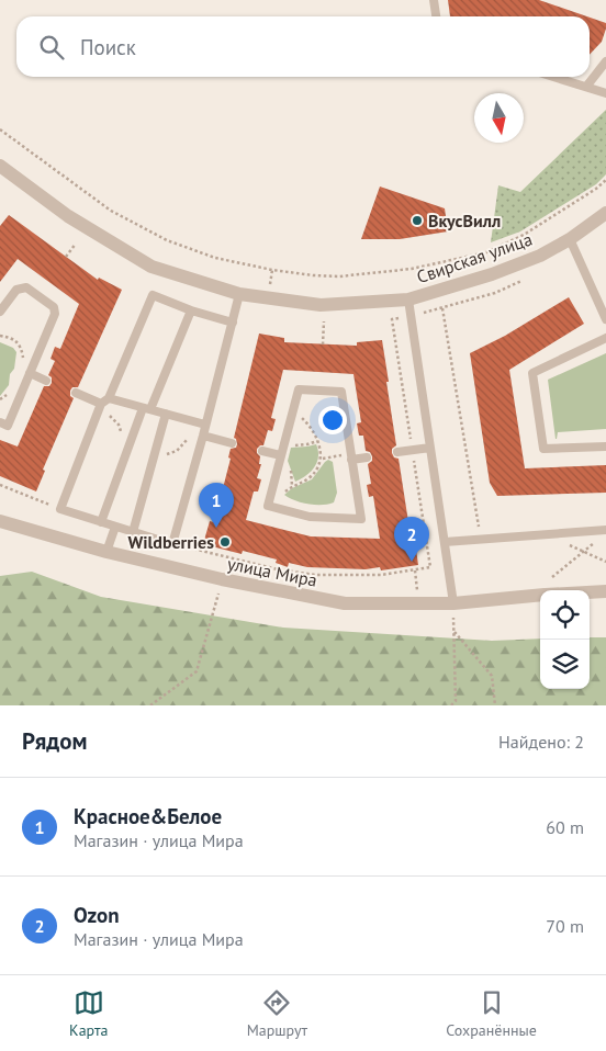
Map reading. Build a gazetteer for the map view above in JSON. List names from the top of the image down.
{
  "streets": {
    "street": ["Свирская улица", "улица Мира"]
  },
  "places": ["ВкусВилл", "Wildberries"],
  "north": "bottom",
  "page": {
    "search": "Поиск",
    "pins": ["1", "2"],
    "heading": ["Рядом", "Найдено: 2"],
    "list": [
      {
        "mark": "1",
        "name": "Красное&Белое",
        "note": "Магазин · улица Мира",
        "value": "60 m"
      },
      {
        "mark": "2",
        "name": "Ozon",
        "note": "Магазин · улица Мира",
        "value": "70 m"
      }
    ],
    "nav": ["Карта", "Маршрут", "Сохранённые"]
  }
}
